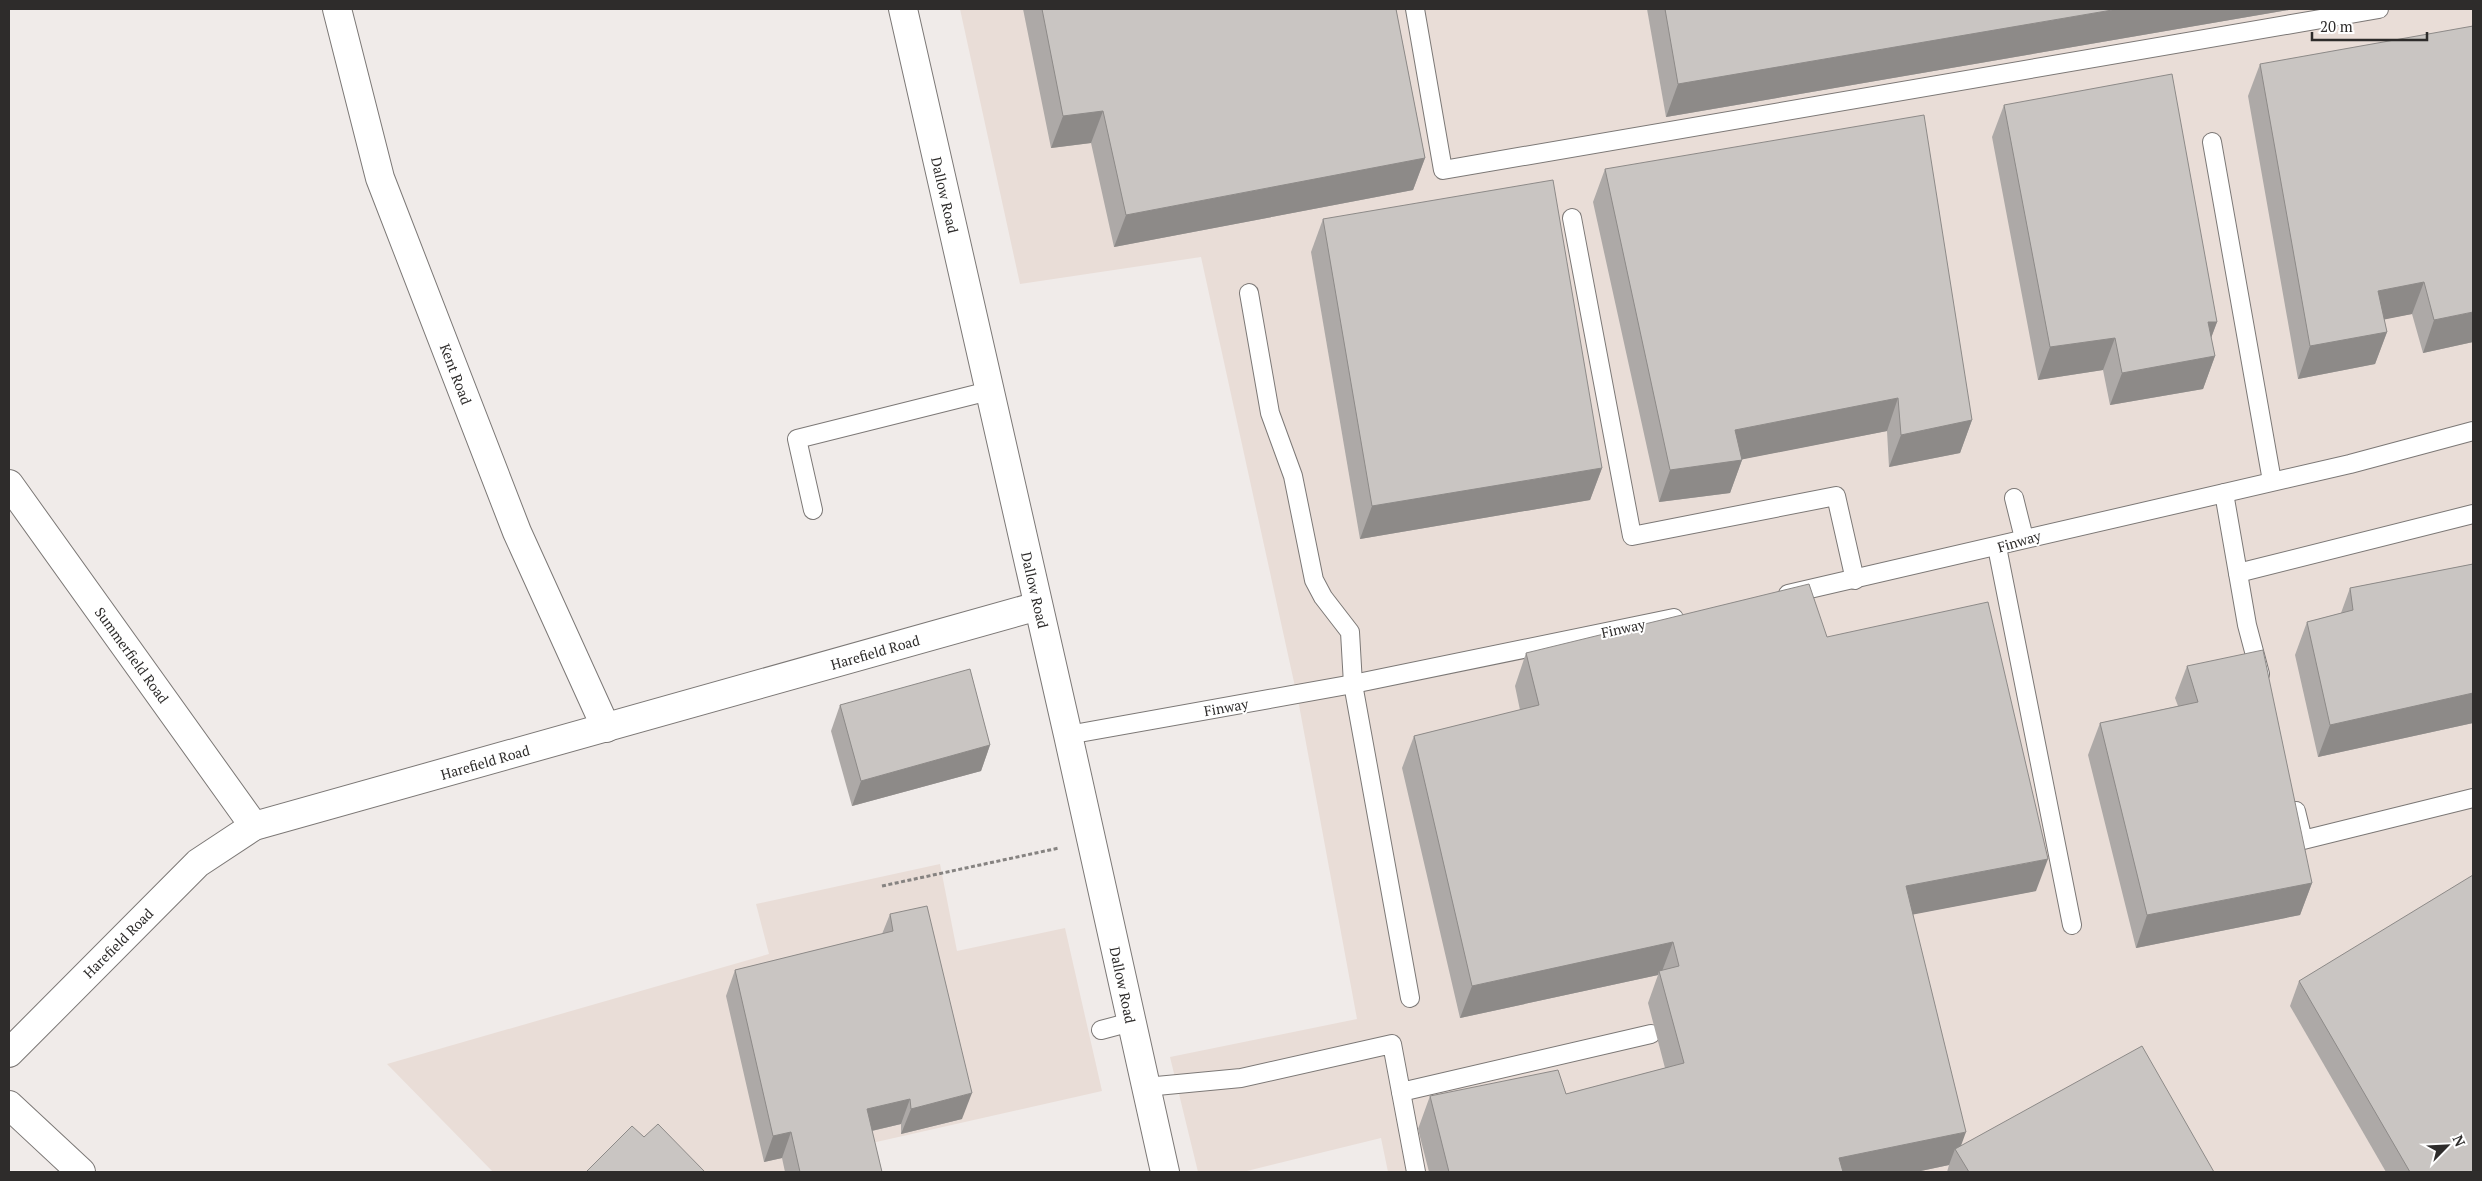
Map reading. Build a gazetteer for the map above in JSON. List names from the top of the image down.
{
  "streets": {
    "street": [
      "Dallow Road",
      "Kent Road",
      "Harefield Road",
      "Summerfield Road"
    ],
    "lane": ["Finway"]
  },
  "crossings": [
    ["Dallow Road", "Finway"],
    ["Dallow Road", "Harefield Road"],
    ["Kent Road", "Harefield Road"],
    ["Harefield Road", "Summerfield Road"]
  ],
  "scale_bar": "20 m",
  "north": "top right"
}
